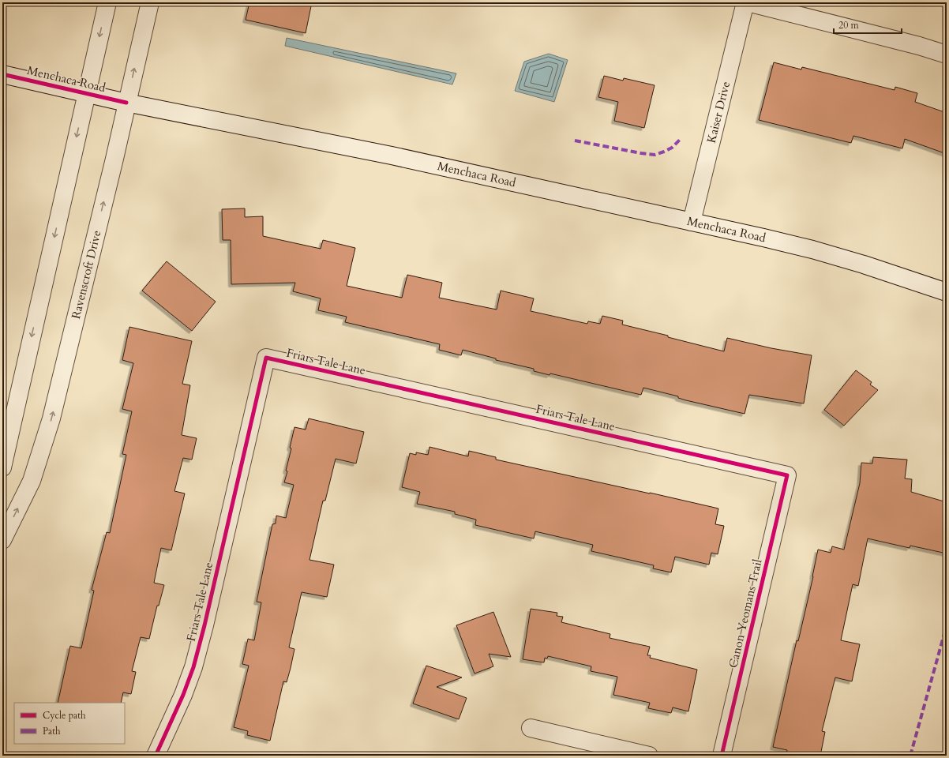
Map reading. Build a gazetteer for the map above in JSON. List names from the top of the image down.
{
  "streets": {
    "street": [
      "Menchaca Road",
      "Kaiser Drive",
      "Ravenscroft Drive",
      "Friars Tale Lane",
      "Canon Yeomans Trail"
    ]
  },
  "crossings": [
    ["Menchaca Road", "Kaiser Drive"],
    ["Menchaca Road", "Ravenscroft Drive"],
    ["Friars Tale Lane", "Canon Yeomans Trail"]
  ],
  "legend": ["Cycle path", "Path"],
  "scale_bar": "20 m"
}
